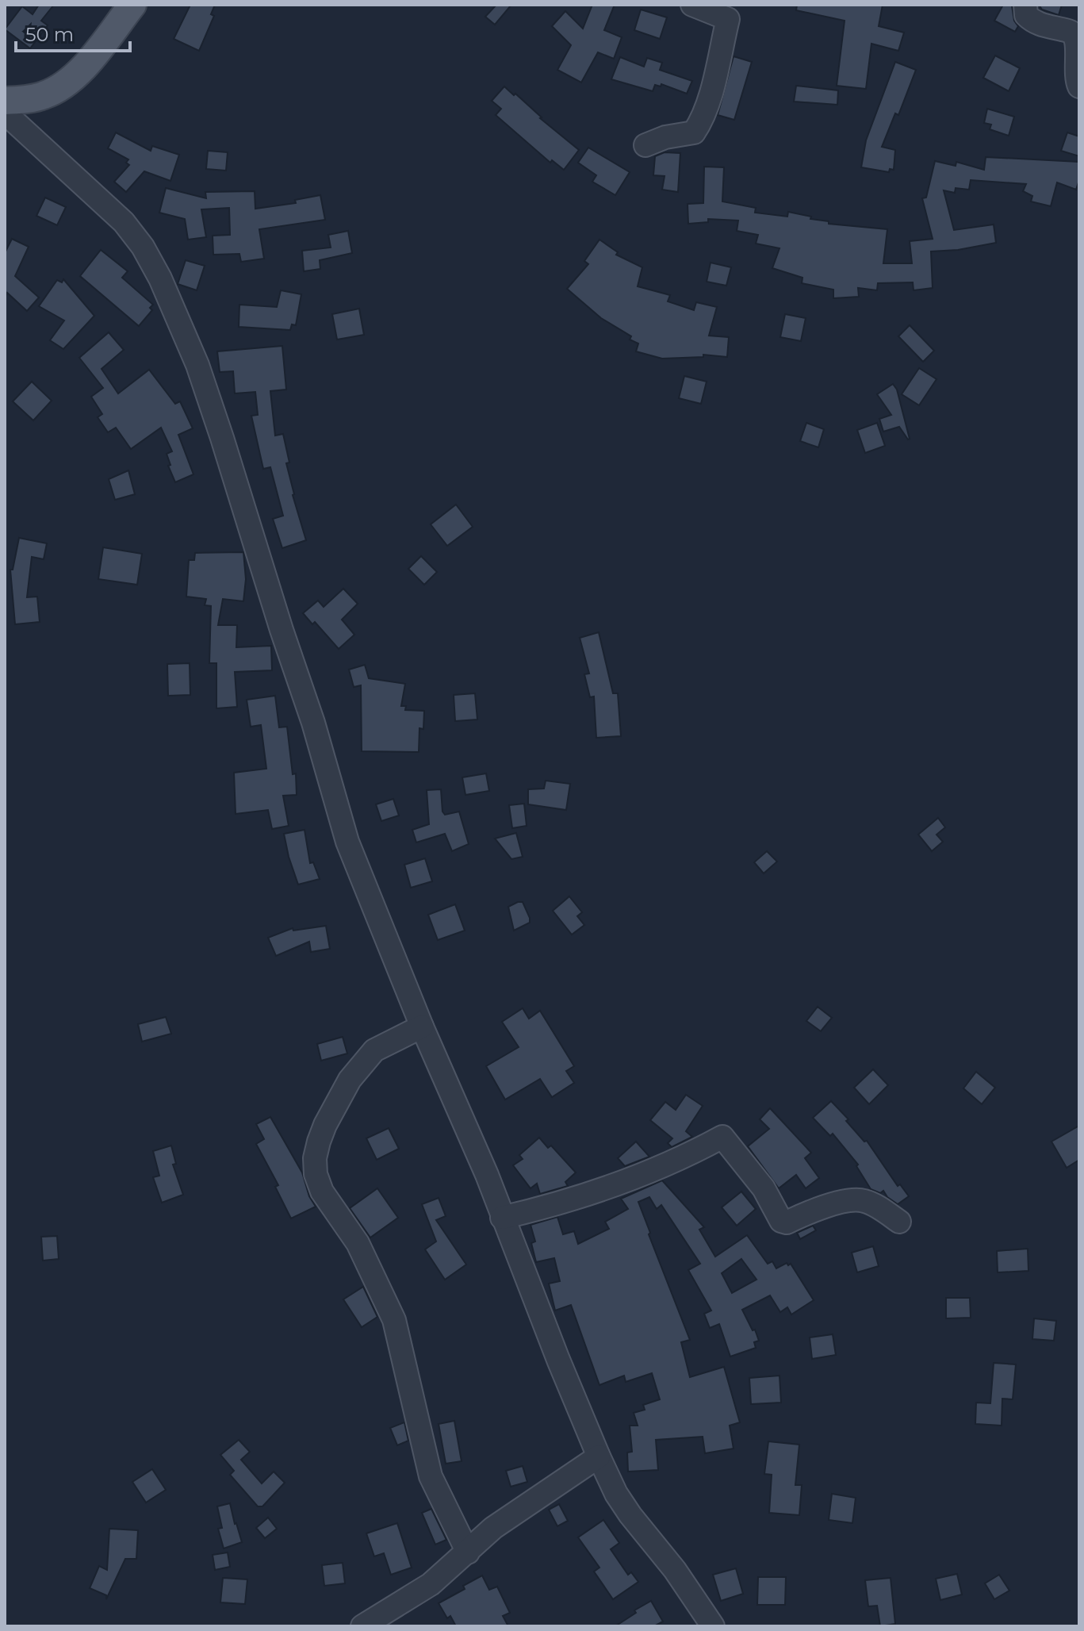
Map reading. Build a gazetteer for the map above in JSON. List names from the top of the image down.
{
  "scale_bar": "50 m"
}
